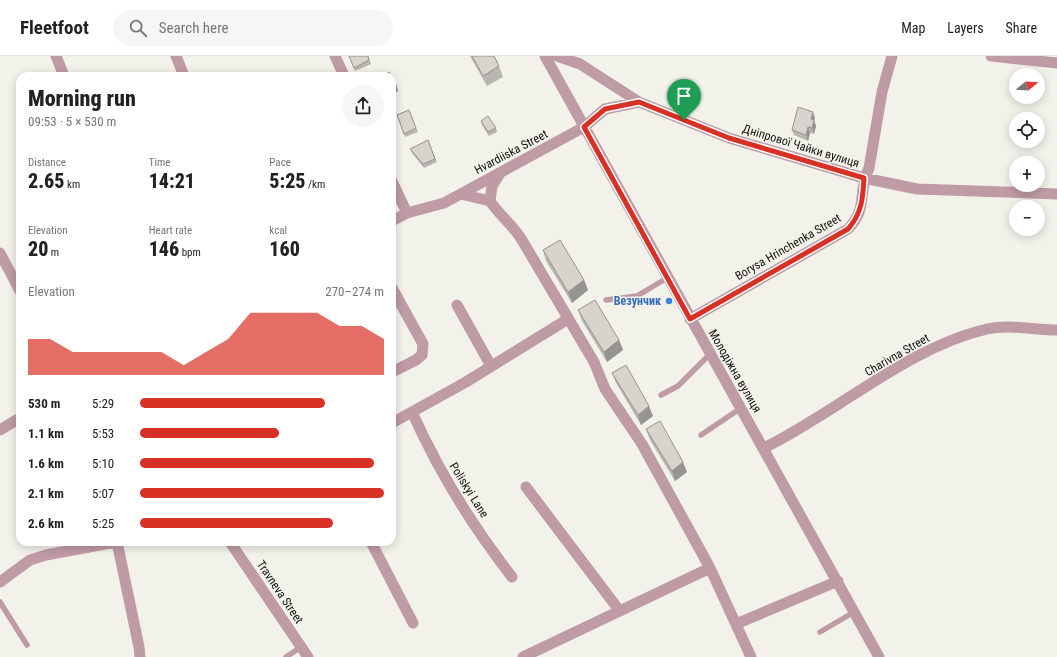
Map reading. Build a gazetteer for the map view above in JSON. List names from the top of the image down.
{
  "streets": {
    "street": [
      "Дніпрової Чайки вулиця",
      "Hvardiiska Street",
      "Borysa Hrinchenka Street",
      "Charivna Street",
      "Молодіжна вулиця",
      "Poliskyi Lane",
      "Travneva Street"
    ]
  },
  "crossings": [
    ["Дніпрової Чайки вулиця", "Hvardiiska Street"],
    ["Дніпрової Чайки вулиця", "Borysa Hrinchenka Street"],
    ["Hvardiiska Street", "Молодіжна вулиця"],
    ["Borysa Hrinchenka Street", "Молодіжна вулиця"],
    ["Charivna Street", "Молодіжна вулиця"]
  ],
  "places": ["Везунчик"],
  "north": "right",
  "page": {
    "header": "Fleetfoot",
    "search": "Search here",
    "nav": ["Map", "Layers", "Share"],
    "map_buttons": ["+", "−"],
    "heading": ["Morning run", "09:53 · 5 × 530 m"],
    "stats": [
      ["Distance", "2.65 km"],
      ["Time", "14:21"],
      ["Pace", "5:25 /km"],
      ["Elevation", "20 m"],
      ["Heart rate", "146 bpm"],
      ["kcal", "160"]
    ],
    "chart": ["Elevation", "270–274 m"],
    "list": [
      {
        "name": "530 m",
        "note": "5:29"
      },
      {
        "name": "1.1 km",
        "note": "5:53"
      },
      {
        "name": "1.6 km",
        "note": "5:10"
      },
      {
        "name": "2.1 km",
        "note": "5:07"
      },
      {
        "name": "2.6 km",
        "note": "5:25"
      }
    ]
  }
}
